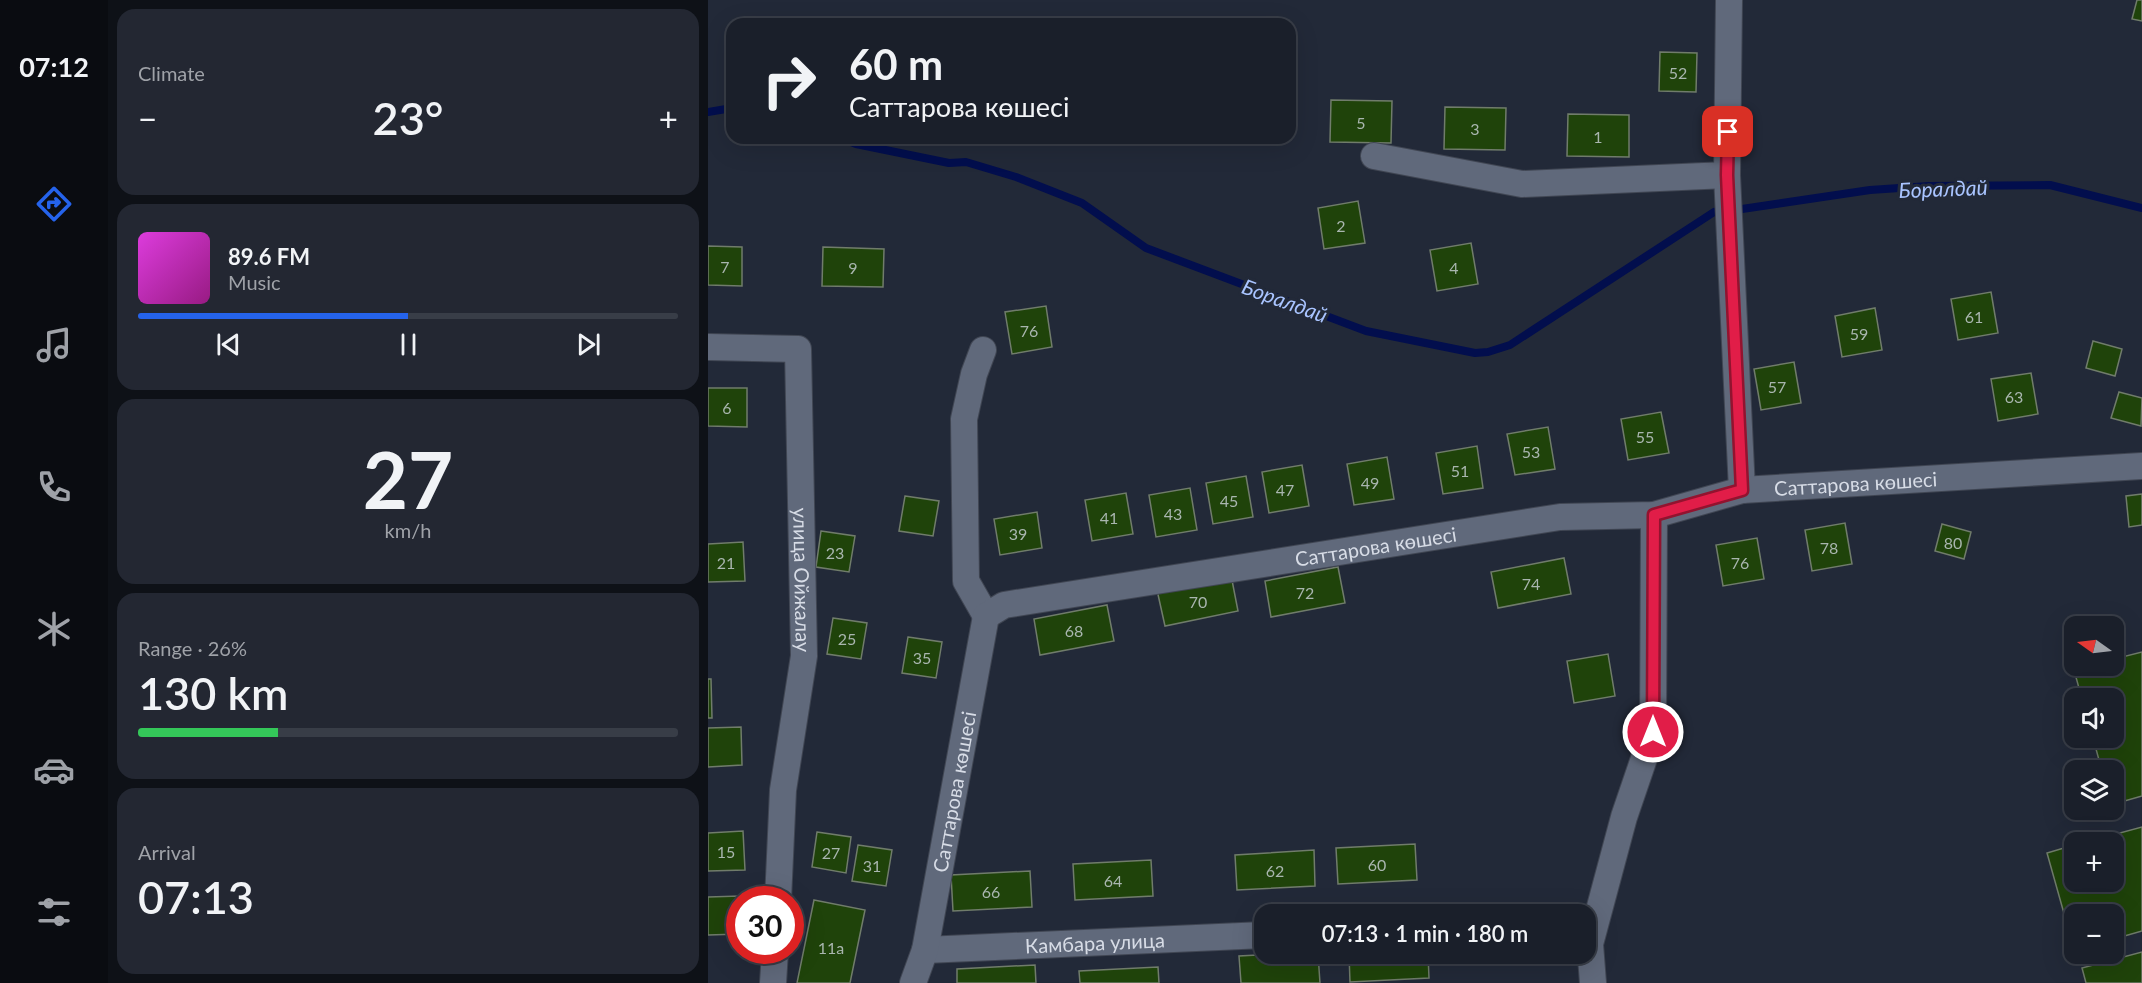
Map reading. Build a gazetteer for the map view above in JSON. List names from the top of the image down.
{
  "streets": {
    "street": ["Саттарова көшесі", "улица Ойжалау", "Камбара улица"]
  },
  "crossings": [
    ["Саттарова көшесі", "Камбара улица"]
  ],
  "water": ["Боралдай"],
  "house_numbers": [
    "52",
    "5",
    "3",
    "1",
    "2",
    "7",
    "9",
    "4",
    "61",
    "76",
    "59",
    "57",
    "63",
    "6",
    "55",
    "53",
    "51",
    "49",
    "47",
    "45",
    "43",
    "41",
    "39",
    "80",
    "78",
    "23",
    "21",
    "76",
    "74",
    "72",
    "70",
    "68",
    "25",
    "35",
    "15",
    "27",
    "60",
    "31",
    "62",
    "64",
    "66",
    "11а"
  ],
  "north": "left",
  "page": {
    "tabs": "07:12",
    "tile": [
      "Climate",
      ["27", "km/h"],
      ["Range · 26%", "130 km"],
      ["Arrival", "07:13"]
    ],
    "turn": ["60 m", "Саттарова көшесі"],
    "heat": ["−", "23°", "+"],
    "song": ["89.6 FM", "Music"],
    "map_buttons": ["+", "−"],
    "limit": "30",
    "trip": "07:13 · 1 min · 180 m"
  }
}
